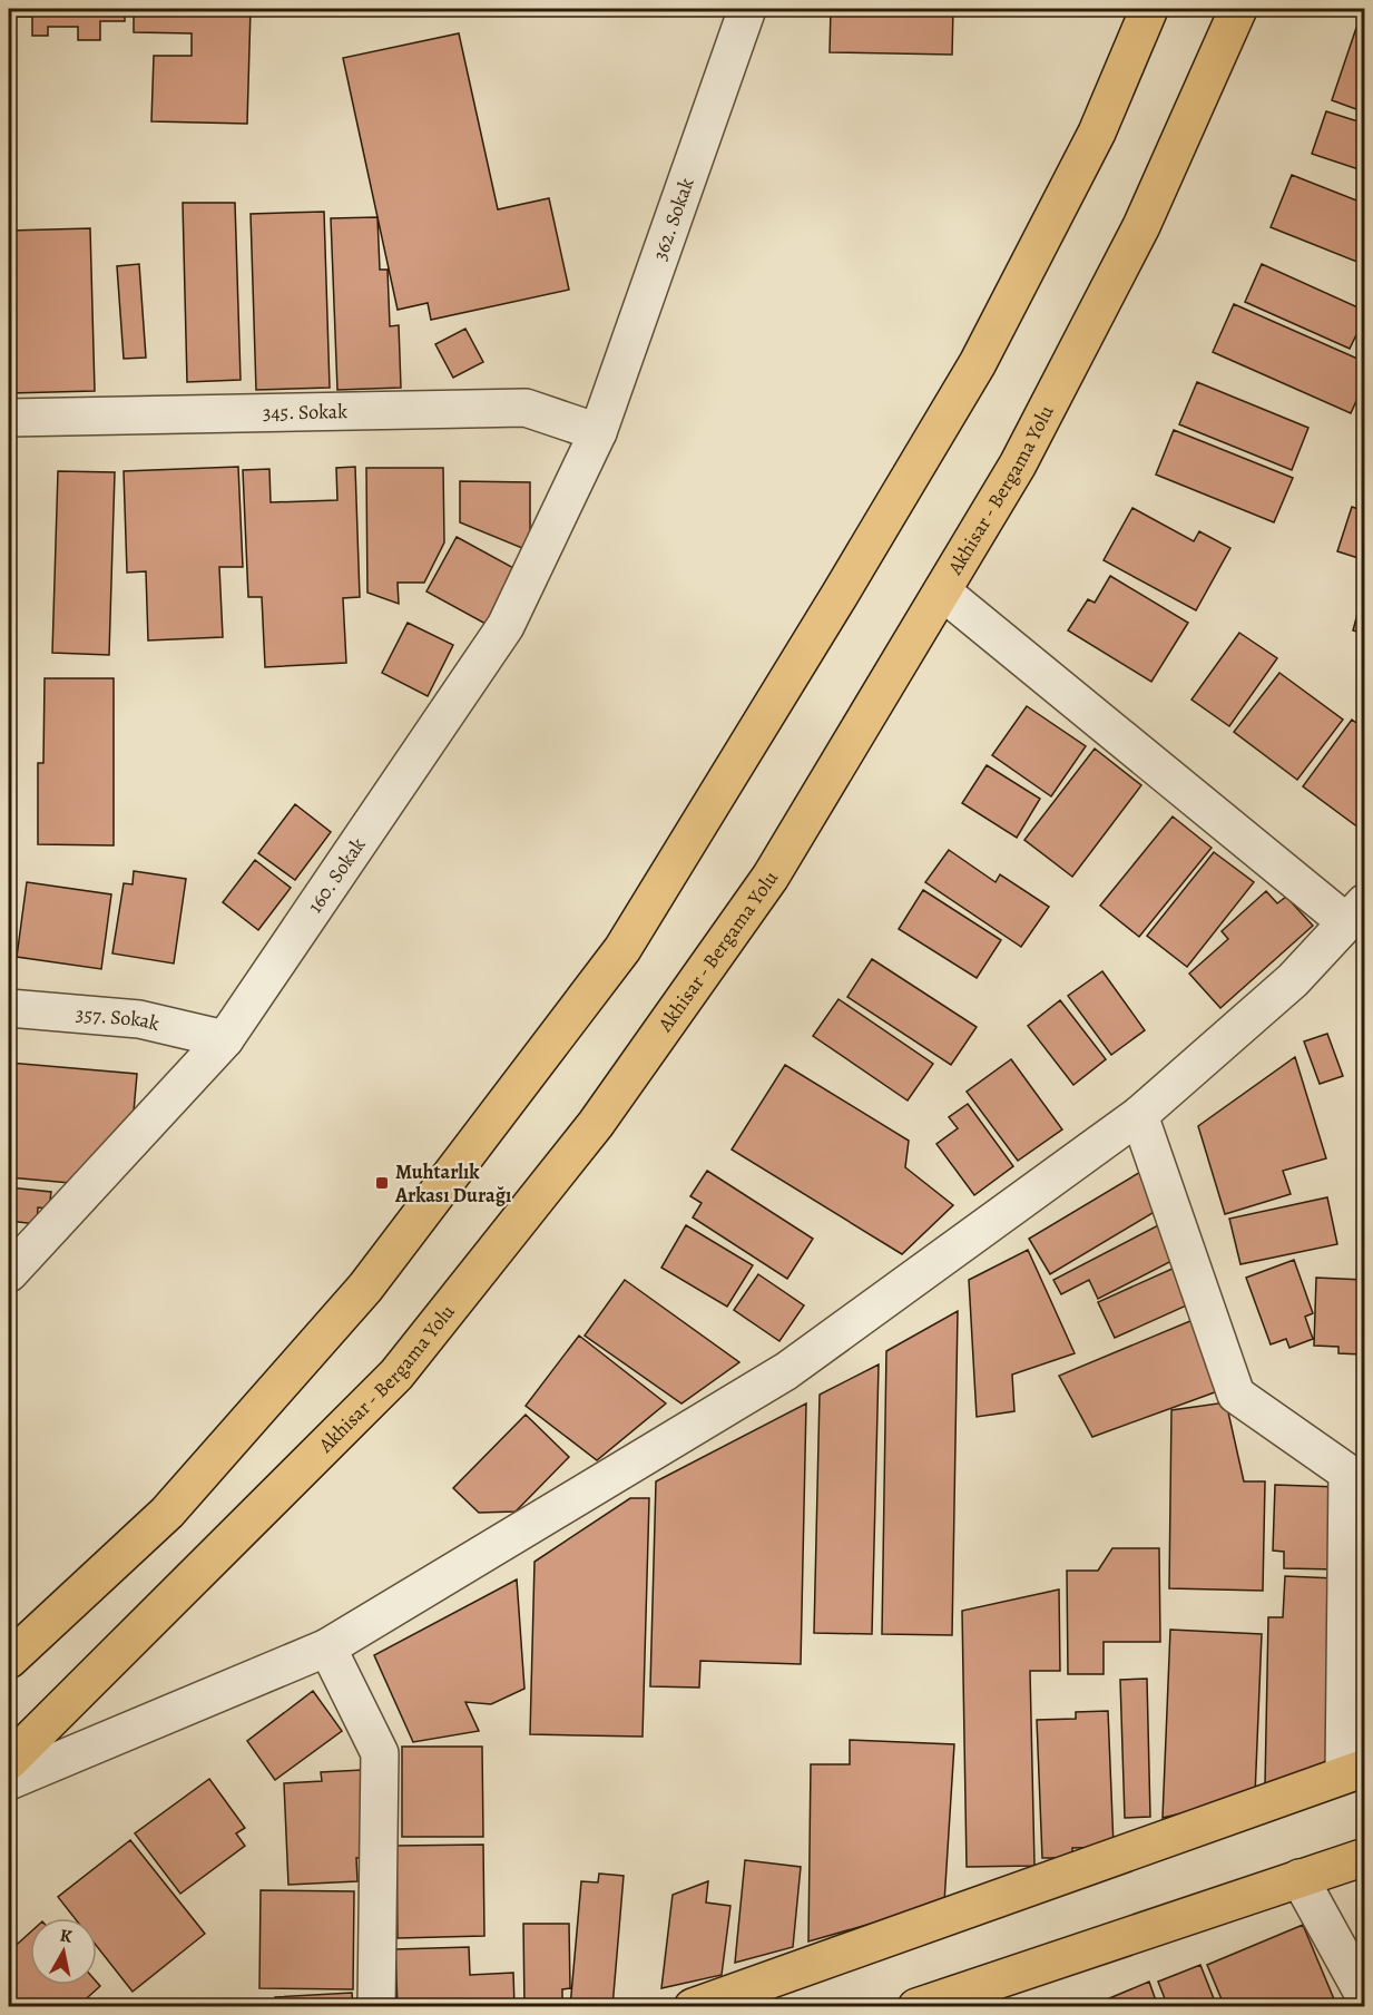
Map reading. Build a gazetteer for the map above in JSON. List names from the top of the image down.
{
  "streets": {
    "main road": ["Akhisar - Bergama Yolu"],
    "street": [
      "362. Sokak",
      "345. Sokak",
      "160. Sokak",
      "357. Sokak"
    ]
  },
  "crossings": [
    ["362. Sokak", "345. Sokak"],
    ["362. Sokak", "160. Sokak"],
    ["345. Sokak", "160. Sokak"],
    ["160. Sokak", "357. Sokak"]
  ],
  "places": {
    "transit": ["Muhtarlık Arkası Durağı"]
  },
  "north": "top"
}
